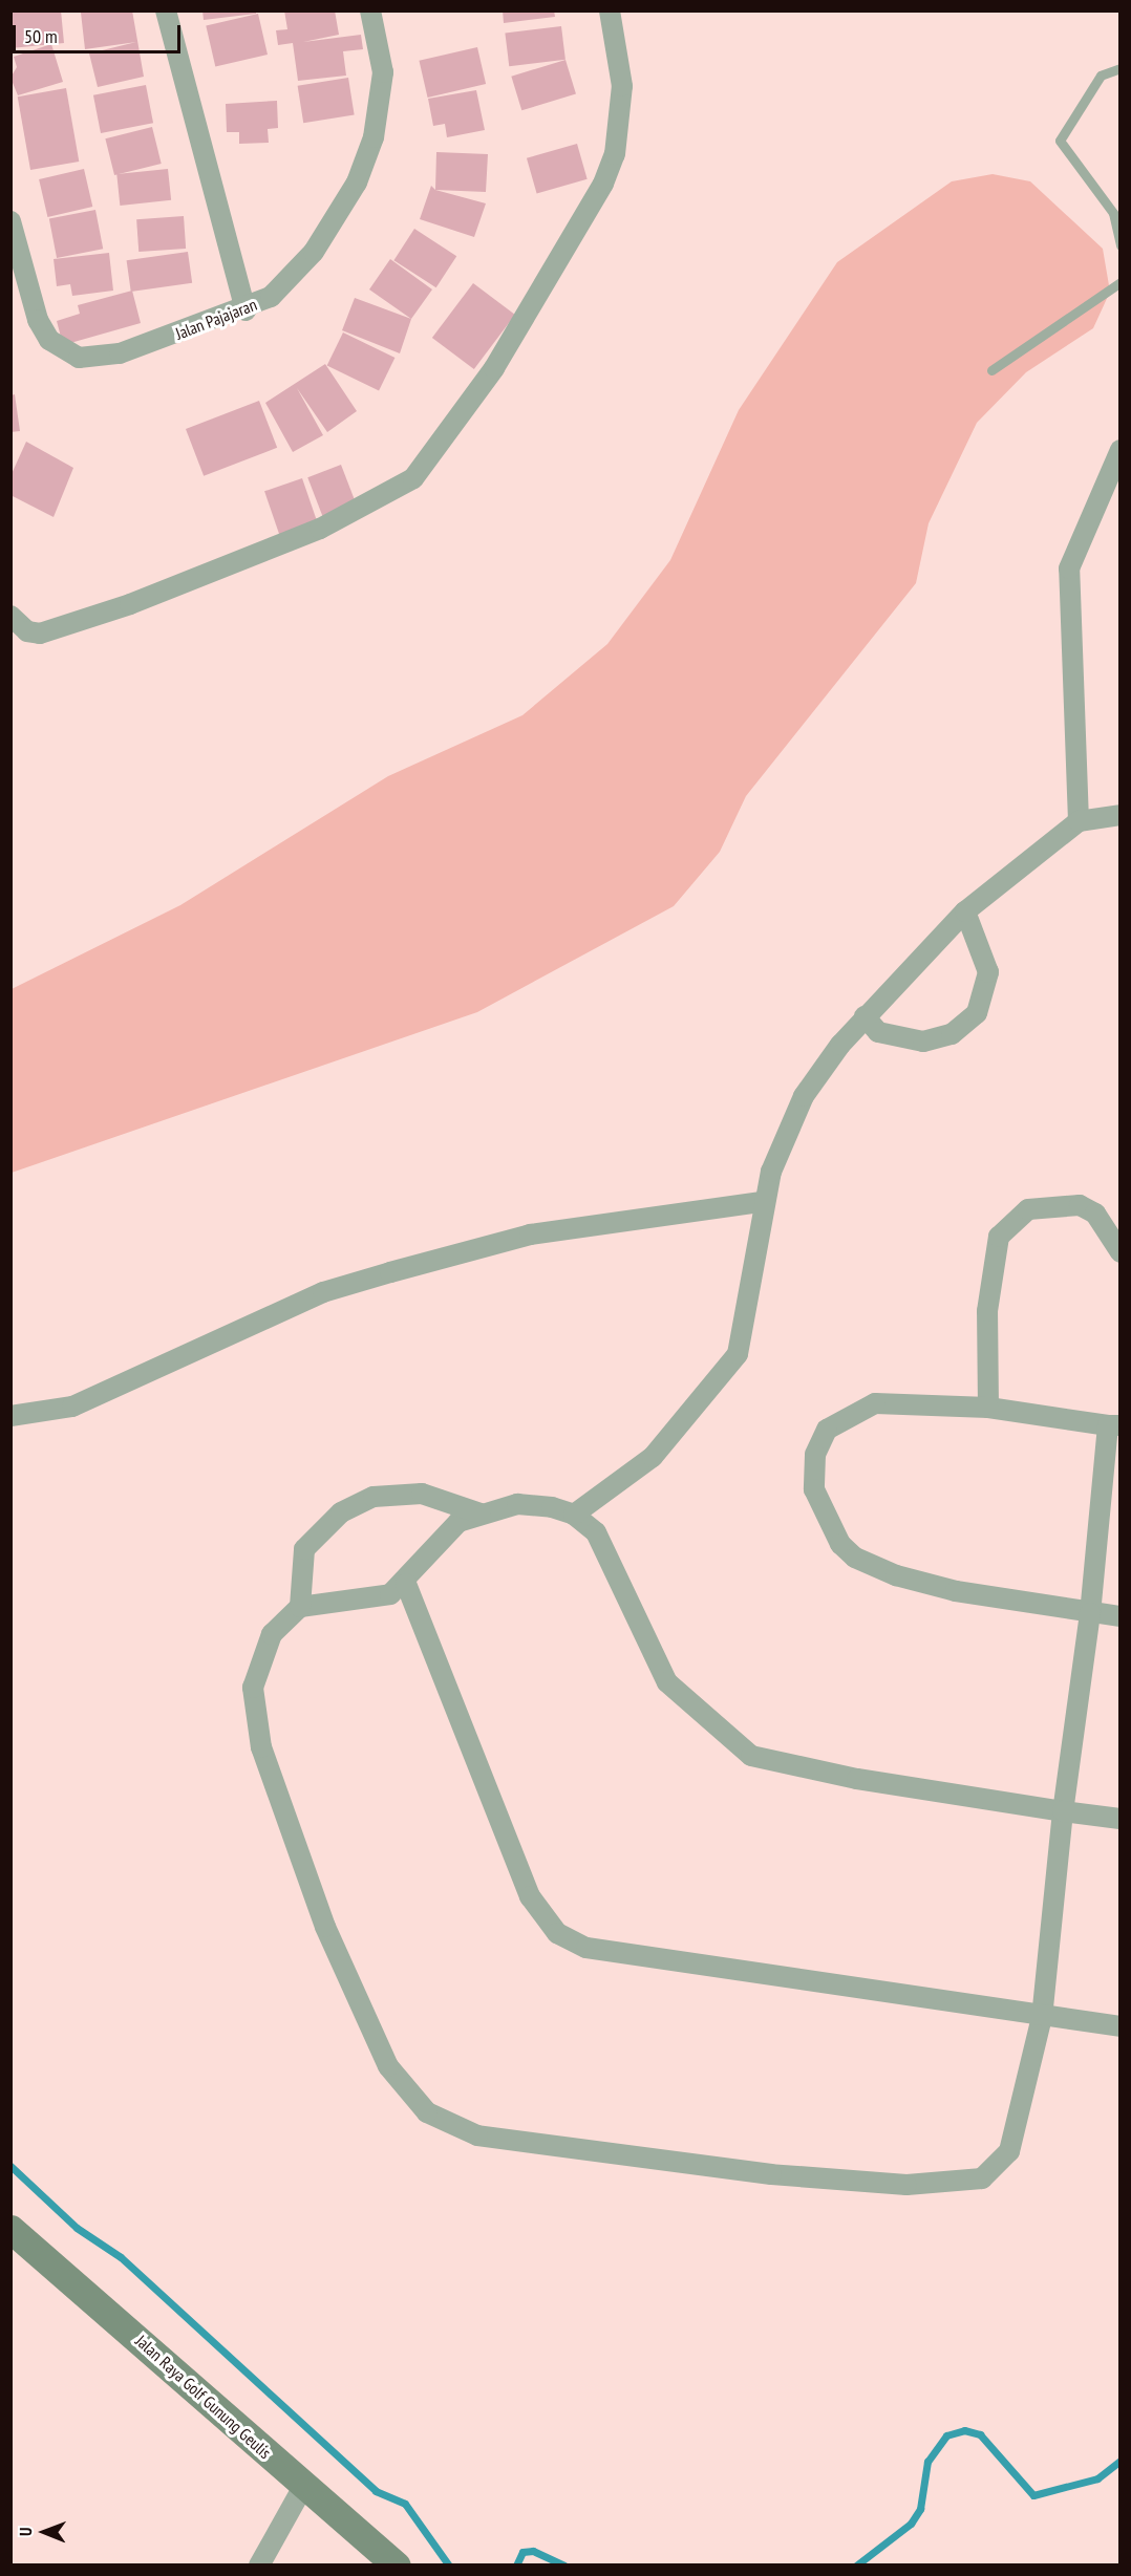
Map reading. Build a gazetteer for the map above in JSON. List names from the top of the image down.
{
  "streets": {
    "main road": ["Jalan Raya Golf Gunung Geulis"],
    "street": ["Jalan Pajajaran"]
  },
  "scale_bar": "50 m",
  "north": "left"
}
